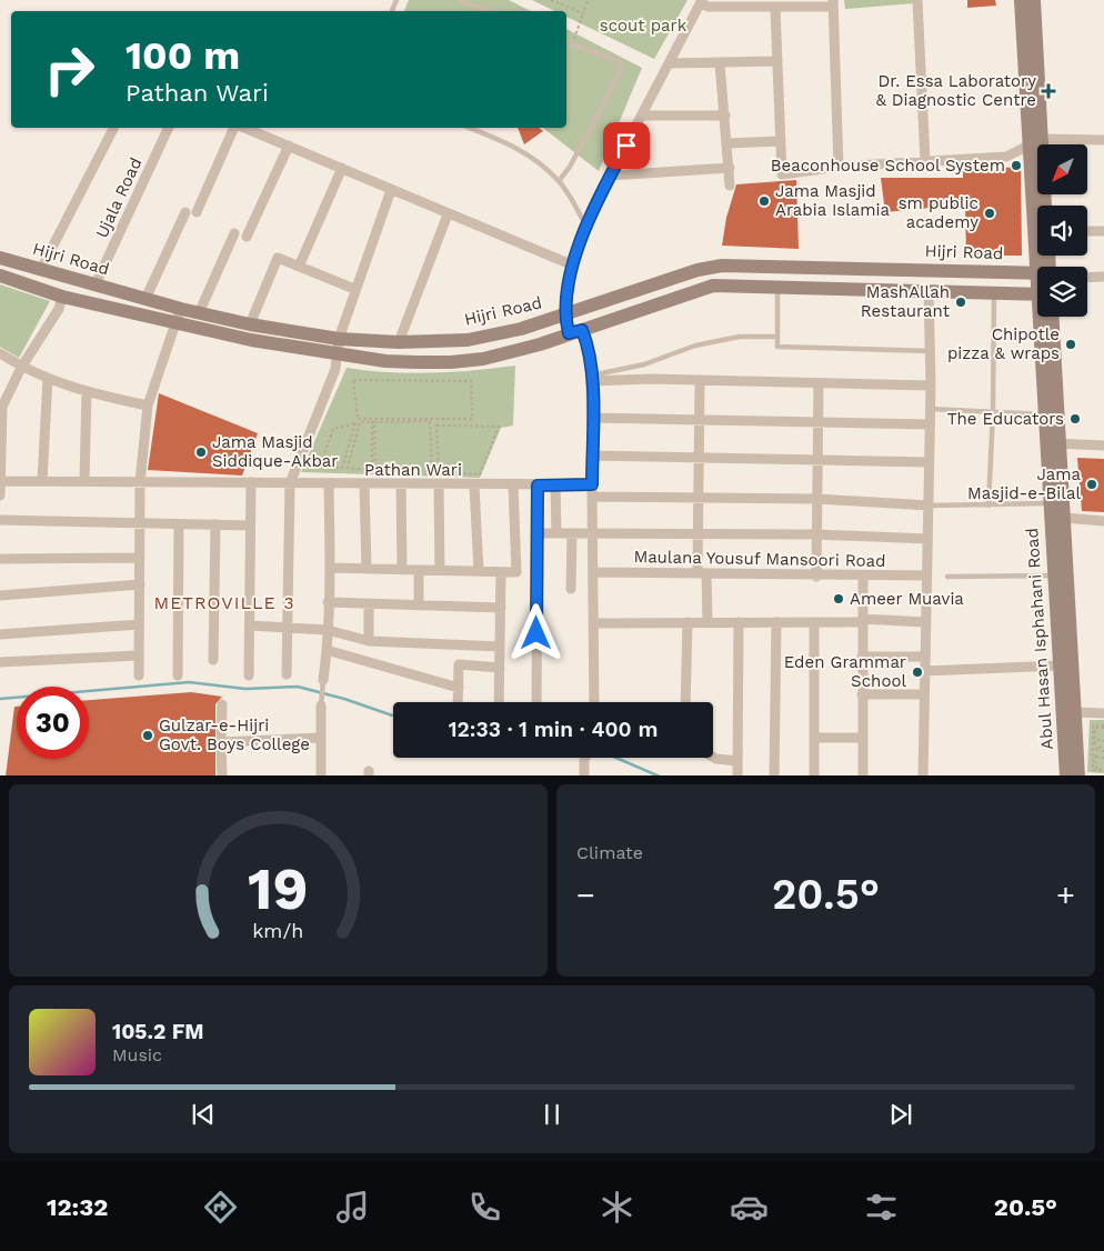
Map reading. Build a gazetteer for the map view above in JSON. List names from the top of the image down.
{
  "streets": {
    "main road": ["Hijri Road", "Abul Hasan Isphahani Road"],
    "street": ["Ujala Road", "Pathan Wari", "Maulana Yousuf Mansoori Road"]
  },
  "crossings": [
    ["Ujala Road", "Hijri Road"]
  ],
  "districts": ["METROVILLE 3"],
  "parks": ["scout park"],
  "places": {
    "health": ["Dr. Essa Laboratory & Diagnostic Centre"],
    "other": [
      "Beaconhouse School System",
      "Jama Masjid Arabia Islamia",
      "sm public academy",
      "MashAllah Restaurant",
      "Chipotle pizza & wraps",
      "The Educators",
      "Jama Masjid Siddique-Akbar",
      "Jama Masjid-e-Bilal",
      "Ameer Muavia",
      "Eden Grammar School",
      "Gulzar-e-Hijri Govt. Boys College"
    ]
  },
  "north": "bottom left",
  "page": {
    "turn": ["100 m", "Pathan Wari"],
    "limit": "30",
    "trip": "12:33 · 1 min · 400 m",
    "tile": "Climate",
    "heat": ["−", "20.5°", "+"],
    "song": ["105.2 FM", "Music"],
    "tabs": ["12:32", "20.5°"],
    "gauge": ["19", "km/h"]
  }
}
